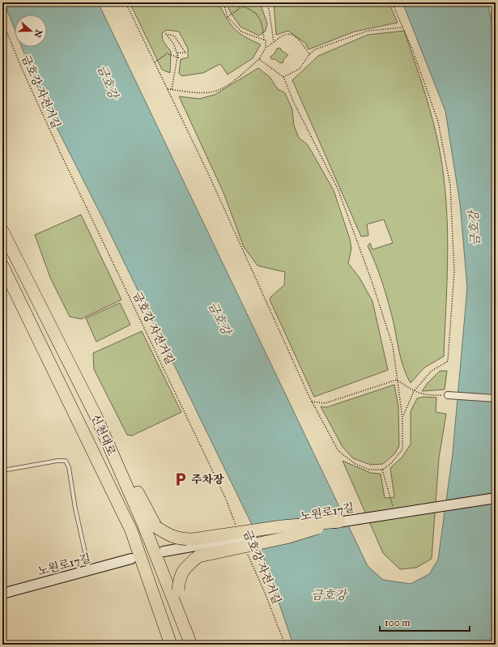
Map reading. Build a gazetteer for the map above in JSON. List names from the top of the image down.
{
  "streets": {
    "highway": ["신천대로"],
    "main road": ["노원로17길"],
    "path": ["금호강 자전거길"]
  },
  "water": ["금호강"],
  "places": {
    "parking": ["주차장"]
  },
  "scale_bar": "100 m",
  "north": "right"
}
